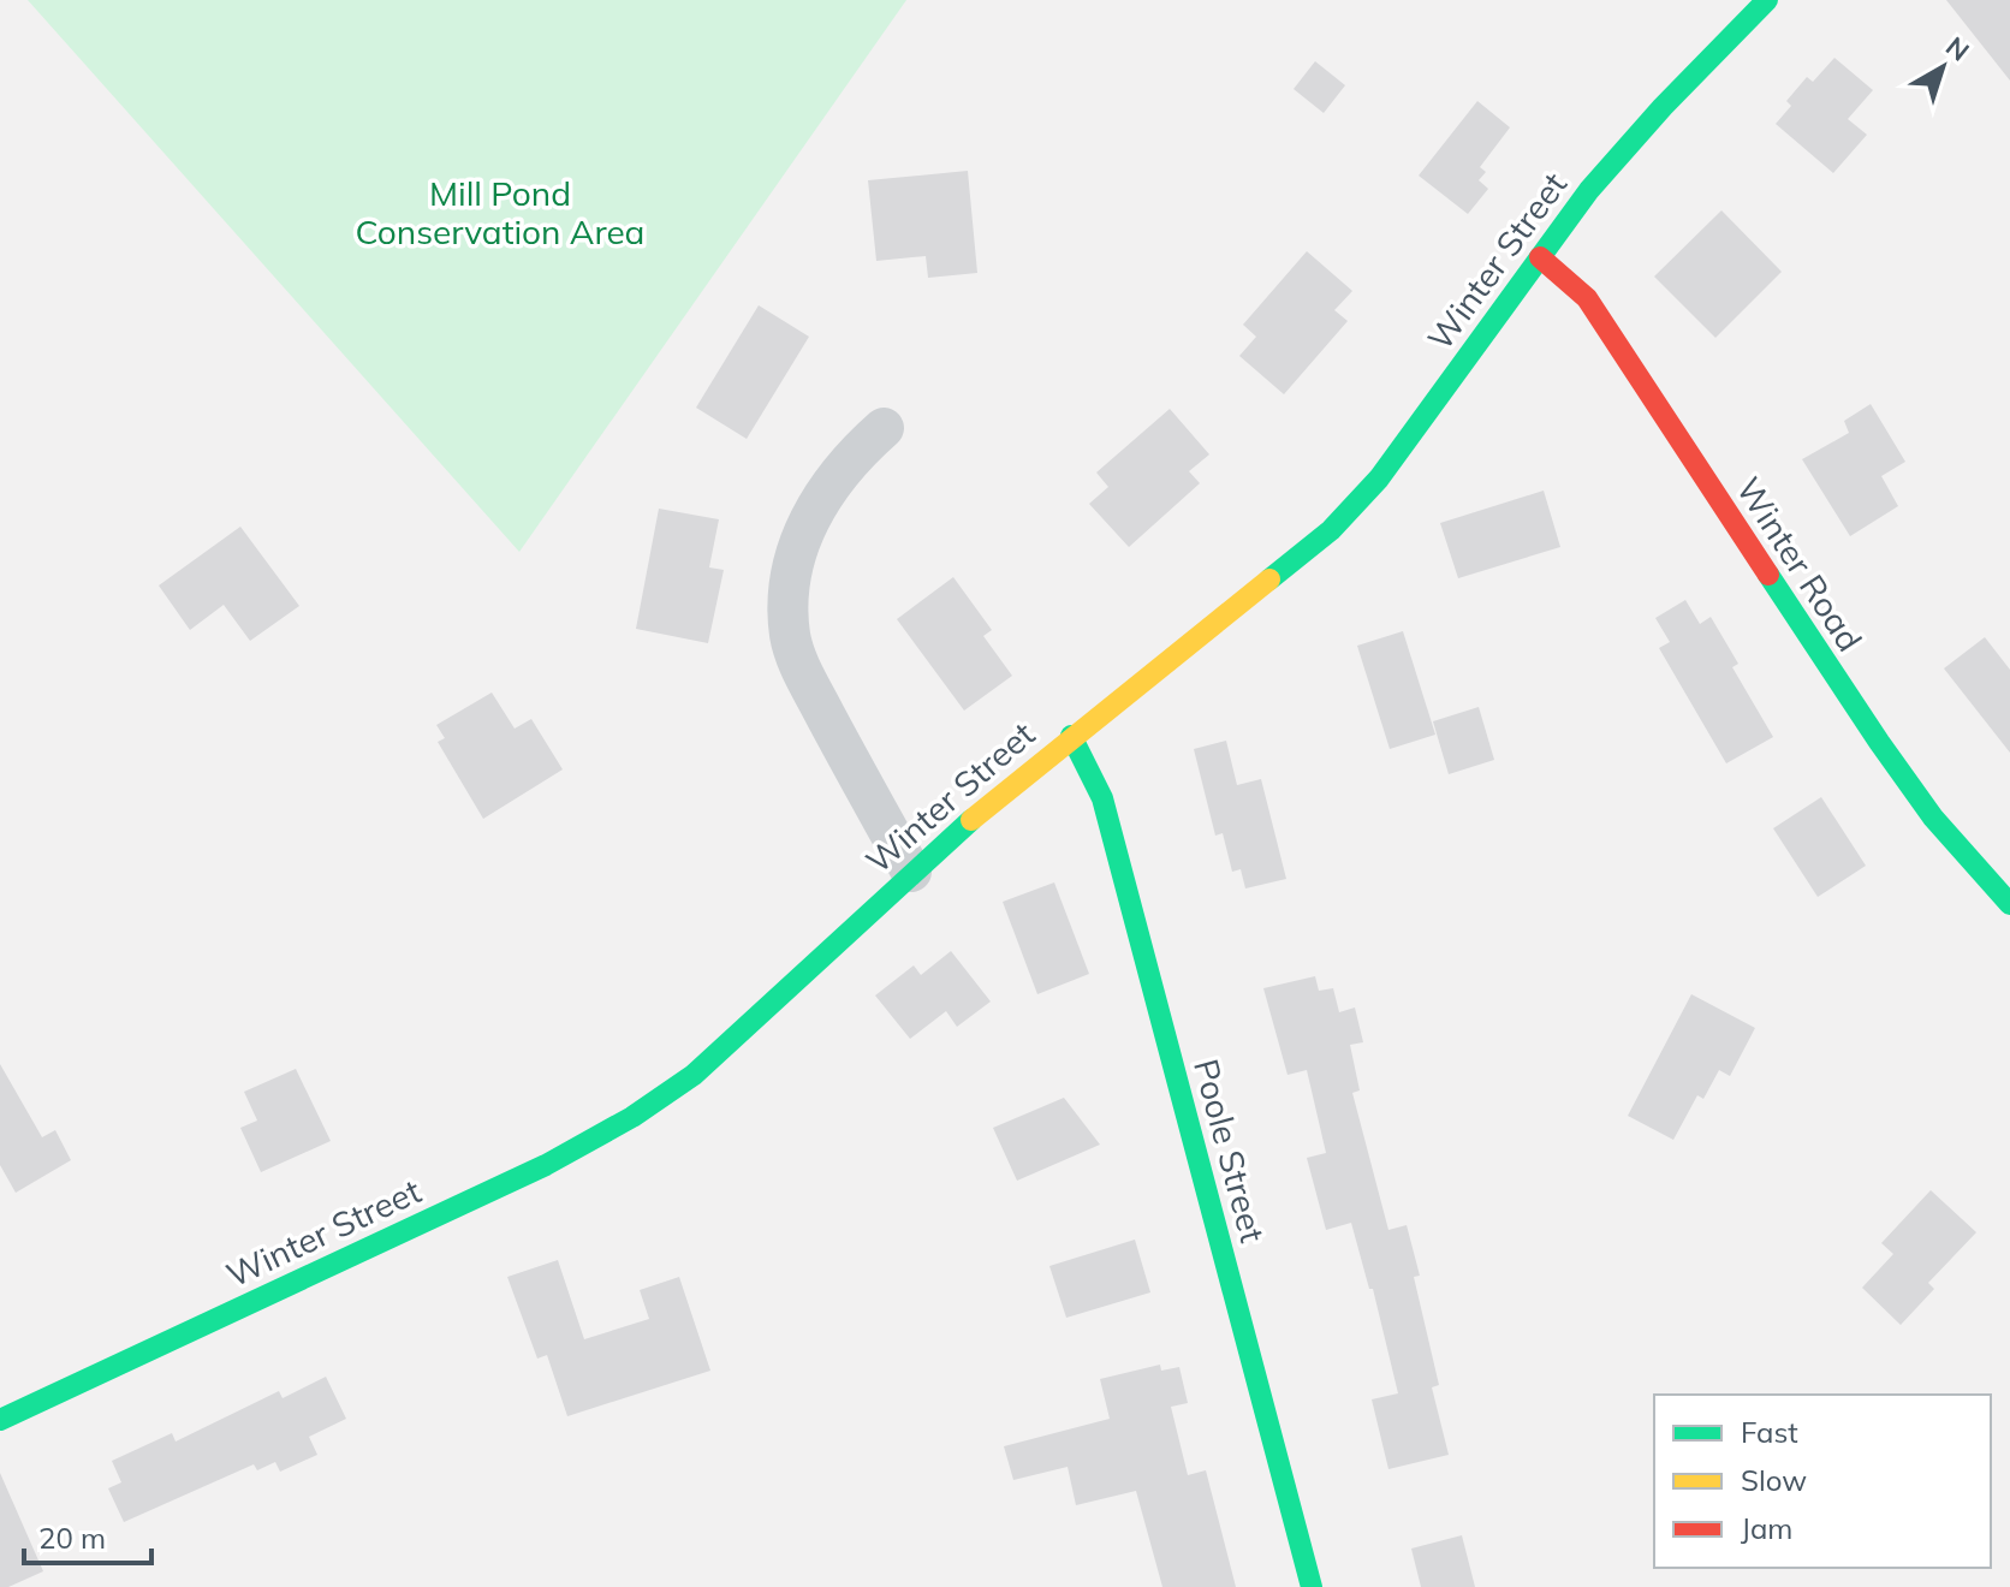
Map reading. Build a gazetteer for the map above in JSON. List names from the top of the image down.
{
  "streets": {
    "street": ["Winter Street", "Winter Road", "Poole Street"]
  },
  "crossings": [
    ["Winter Street", "Winter Road"],
    ["Winter Street", "Poole Street"]
  ],
  "parks": ["Mill Pond Conservation Area"],
  "legend": ["Fast", "Slow", "Jam"],
  "scale_bar": "20 m",
  "north": "top right"
}
